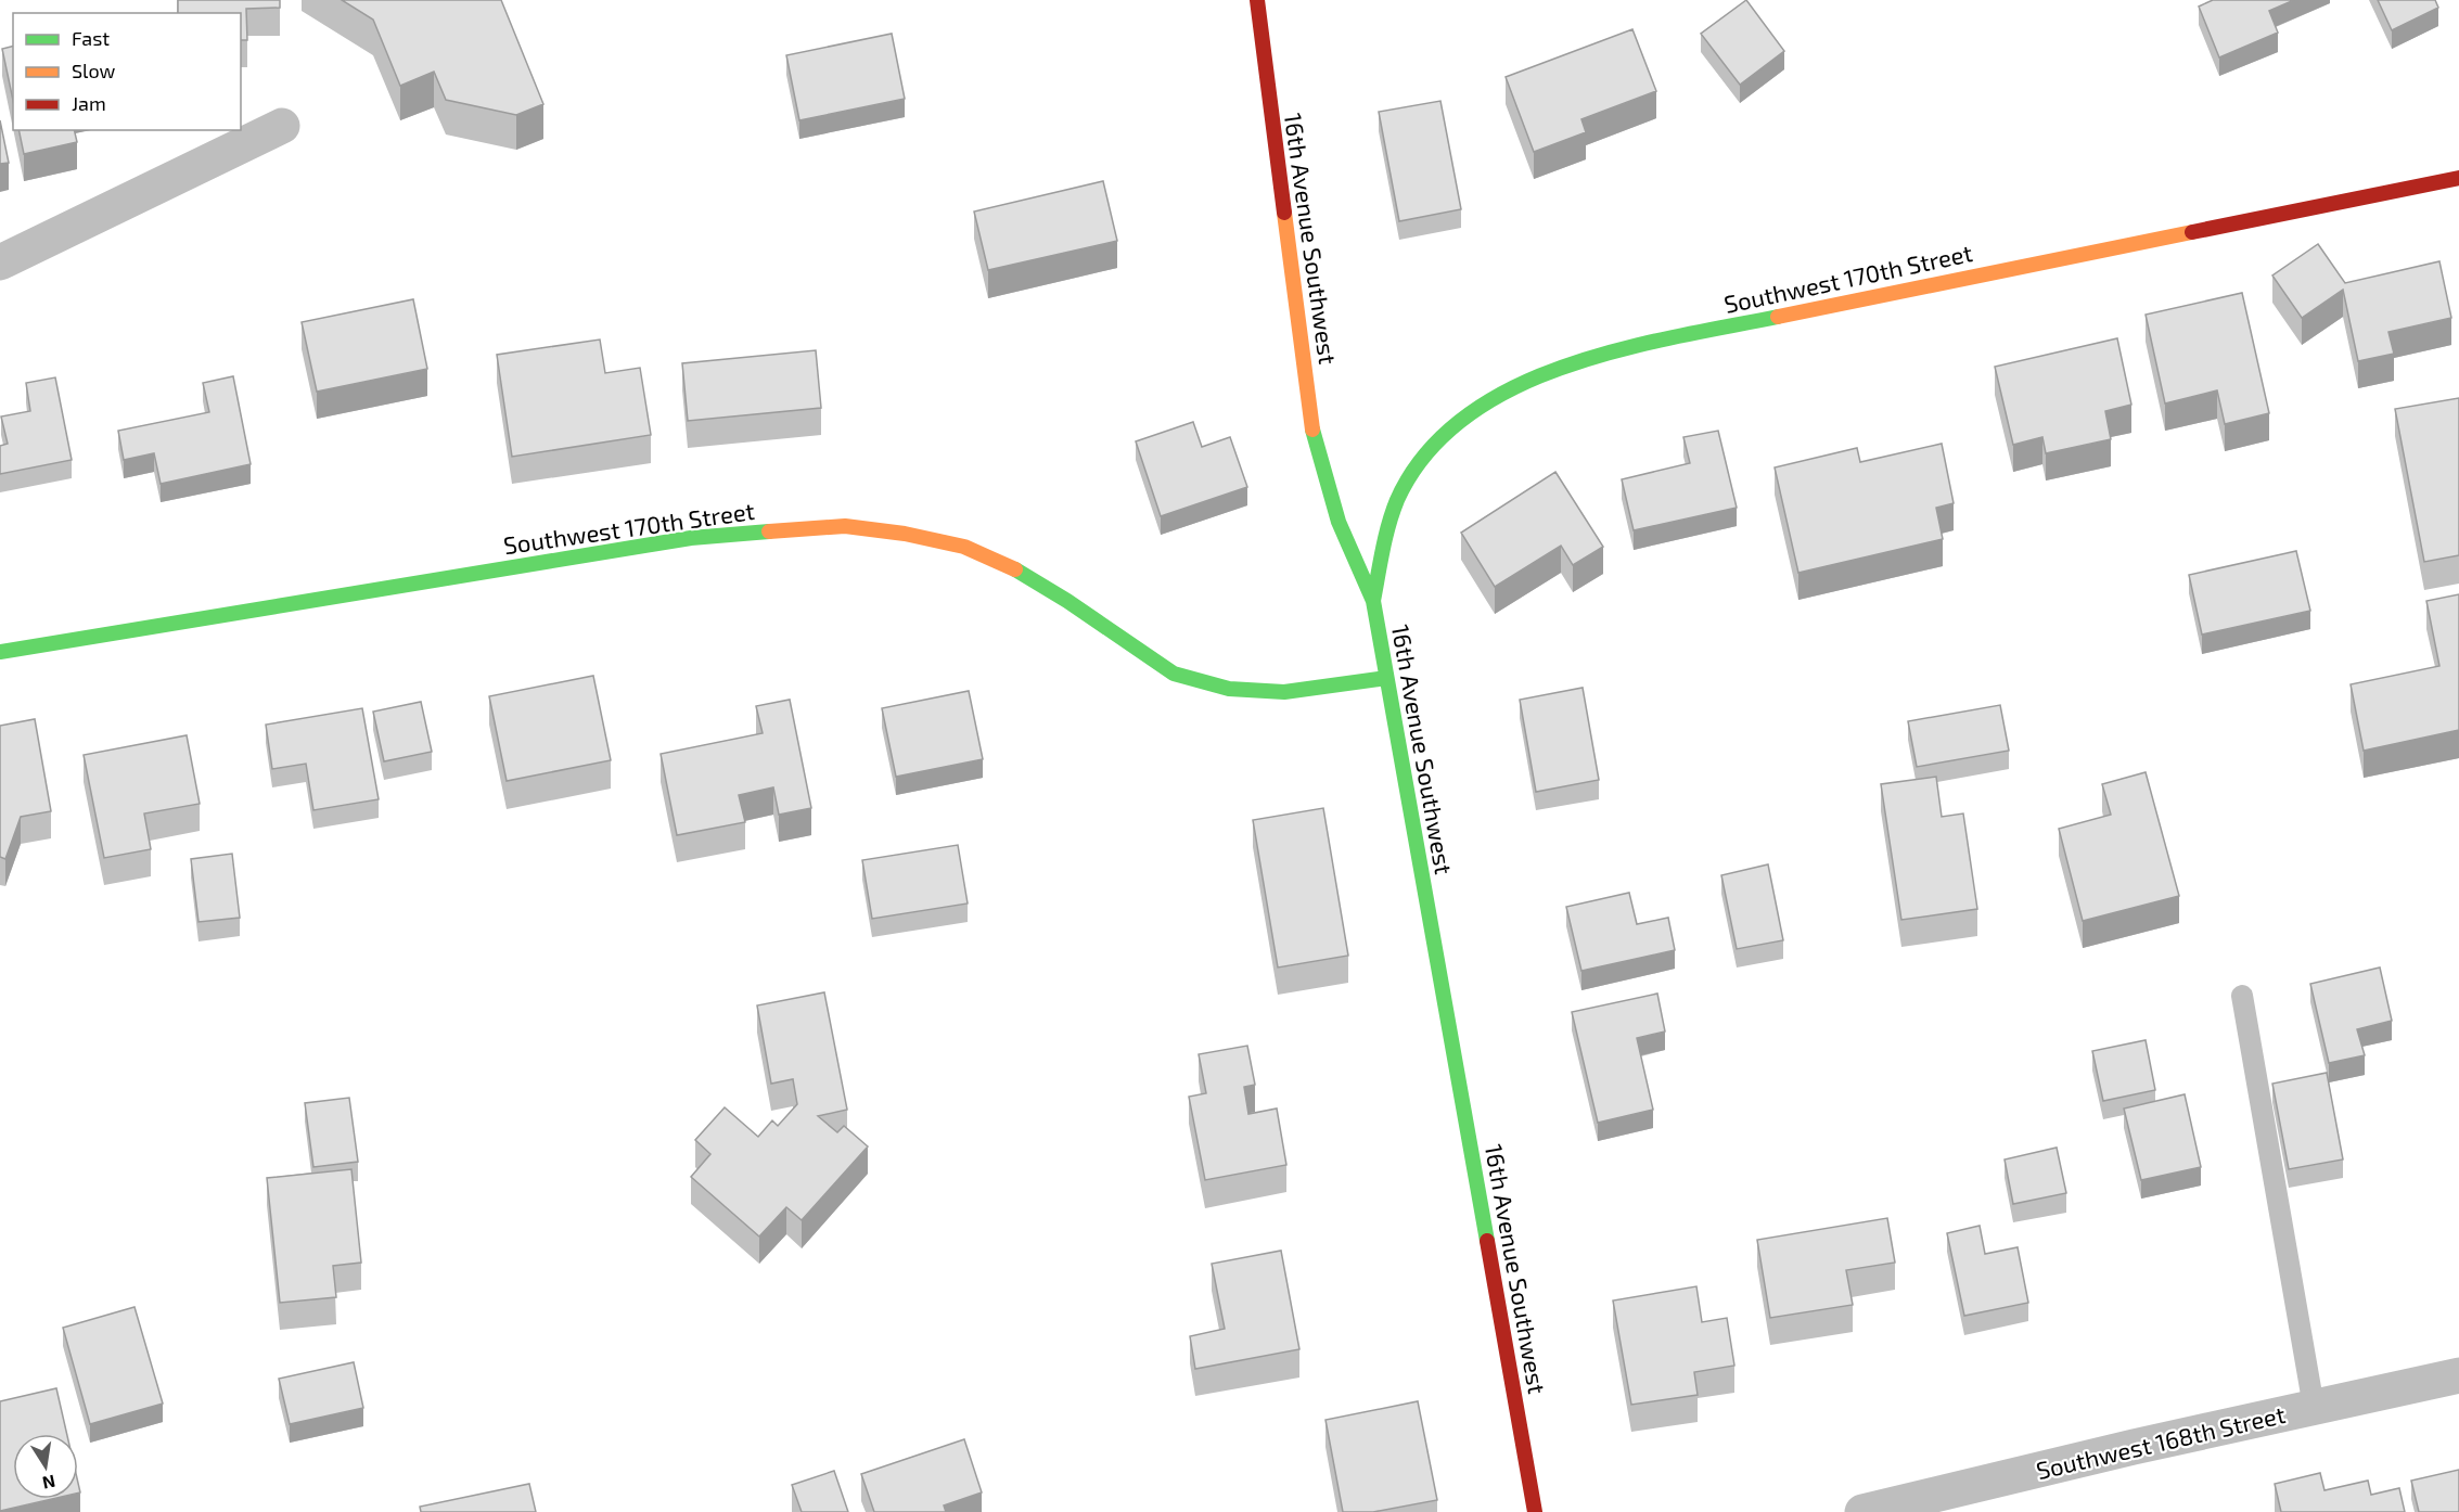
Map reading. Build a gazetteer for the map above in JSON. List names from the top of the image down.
{
  "streets": {
    "street": ["16th Avenue Southwest", "Southwest 170th Street", "Southwest 168th Street"]
  },
  "crossings": [
    ["16th Avenue Southwest", "Southwest 170th Street"]
  ],
  "legend": ["Fast", "Slow", "Jam"],
  "north": "bottom"
}
